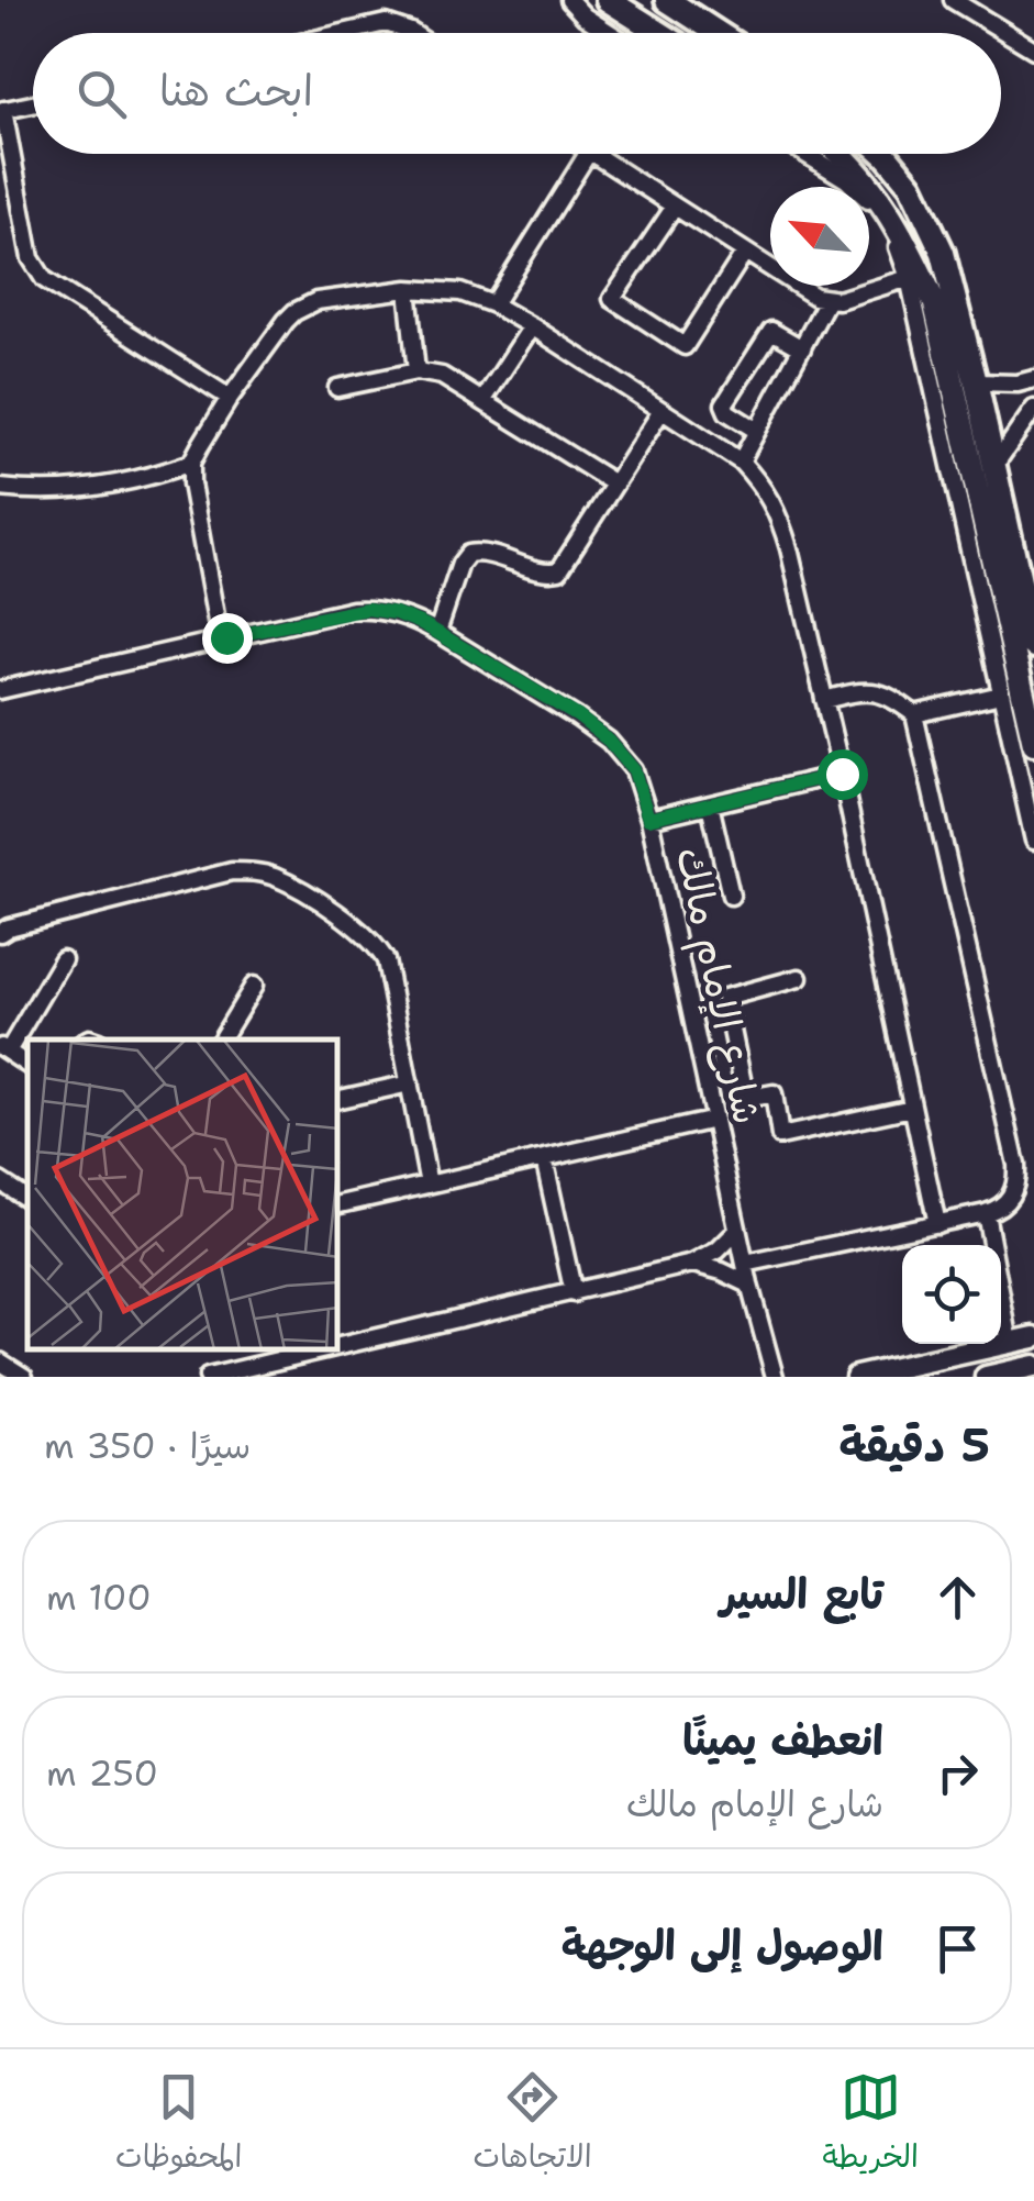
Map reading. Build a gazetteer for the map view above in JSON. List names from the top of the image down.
{
  "streets": {
    "street": ["شارع الإمام مالك"]
  },
  "north": "top left",
  "page": {
    "search": "ابحث هنا",
    "heading": ["5 دقيقة", "سيرًا · 350 m"],
    "list": [
      ["تابع السير", "100 m"],
      ["انعطف يمينًا", "شارع الإمام مالك", "250 m"],
      "الوصول إلى الوجهة"
    ],
    "nav": ["الخريطة", "الاتجاهات", "المحفوظات"]
  }
}
